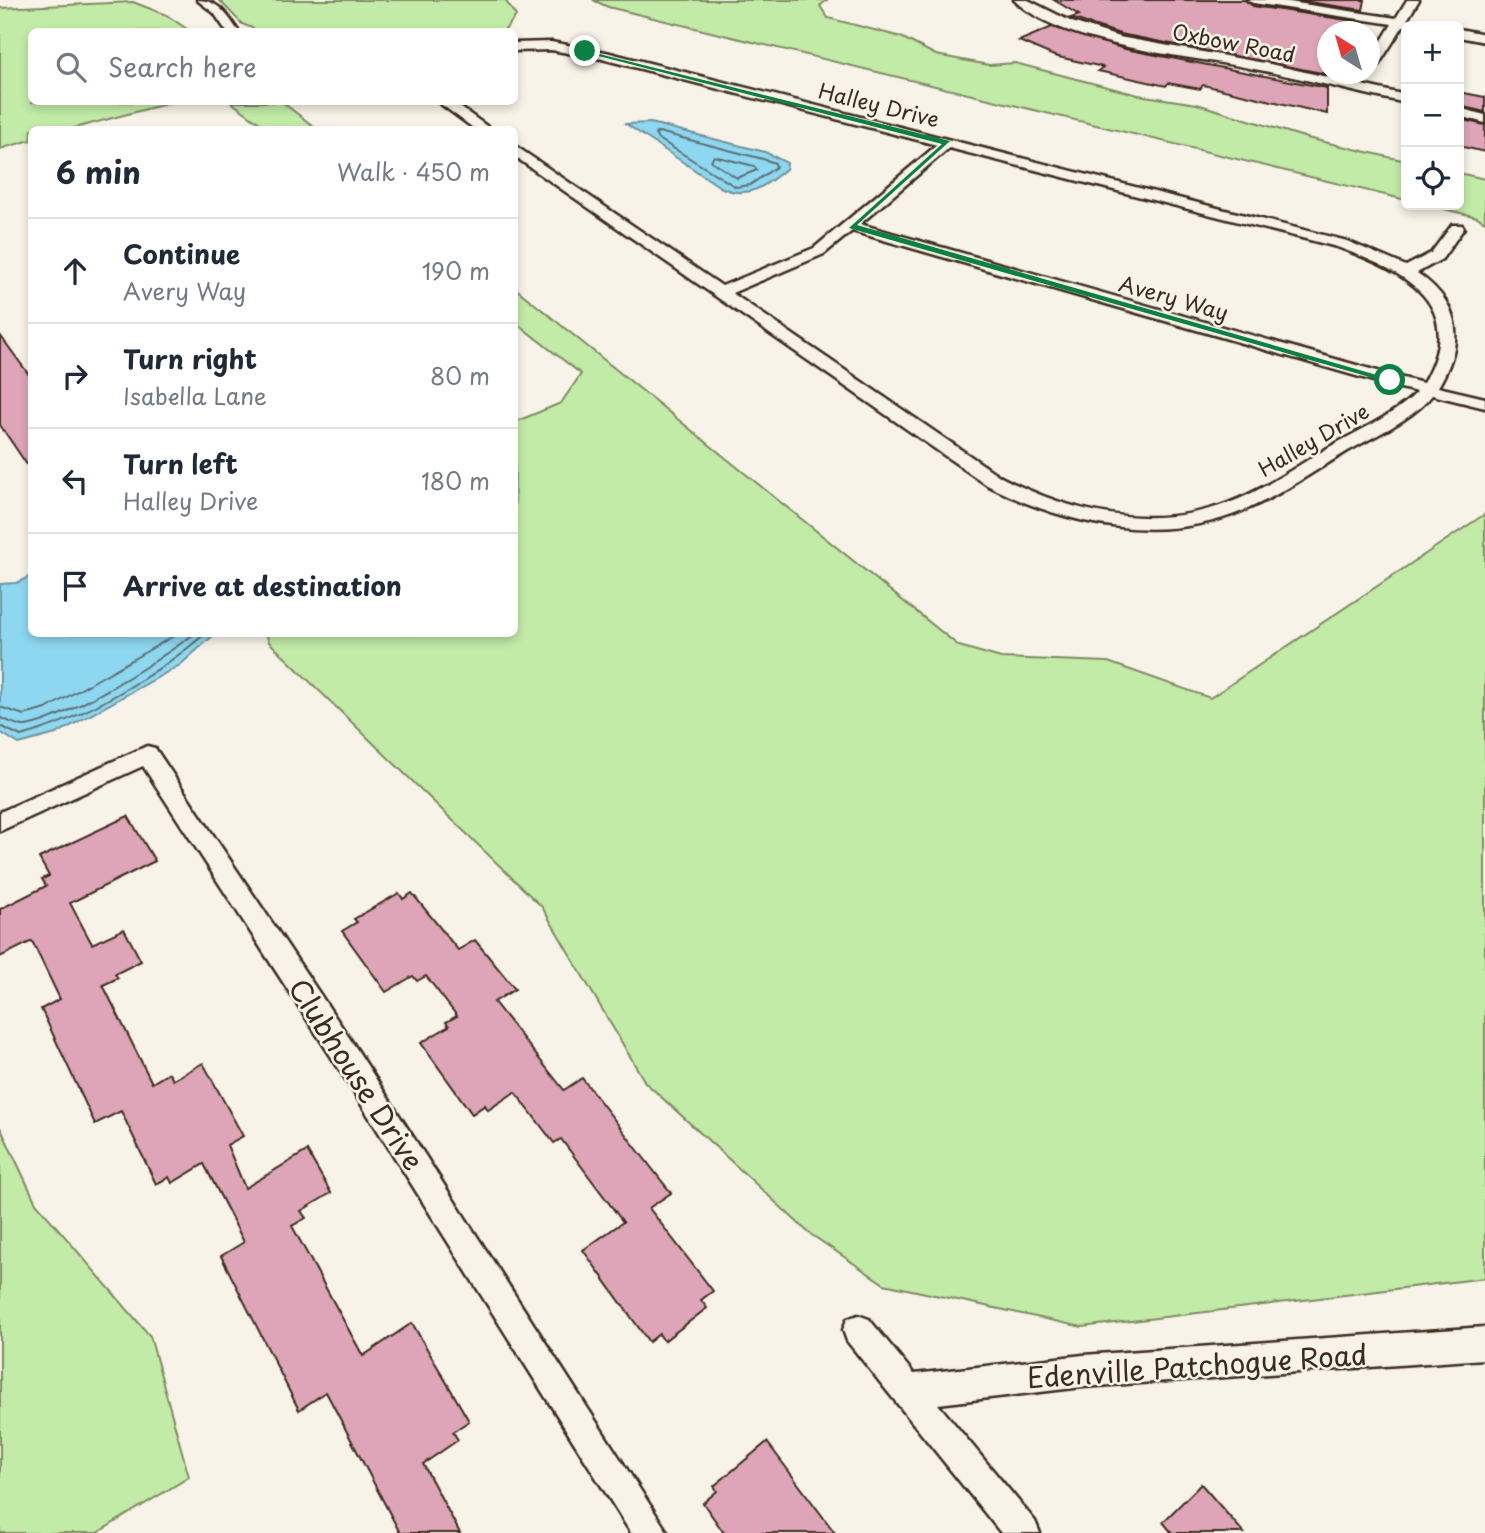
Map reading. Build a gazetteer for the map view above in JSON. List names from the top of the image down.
{
  "streets": {
    "street": [
      "Oxbow Road",
      "Halley Drive",
      "Avery Way",
      "Clubhouse Drive",
      "Edenville Patchogue Road"
    ]
  },
  "crossings": [
    ["Halley Drive", "Avery Way"]
  ],
  "north": "top left",
  "page": {
    "map_buttons": ["+", "−"],
    "search": "Search here",
    "heading": ["6 min", "Walk · 450 m"],
    "list": [
      ["Continue", "Avery Way", "190 m"],
      ["Turn right", "Isabella Lane", "80 m"],
      ["Turn left", "Halley Drive", "180 m"],
      "Arrive at destination"
    ]
  }
}
